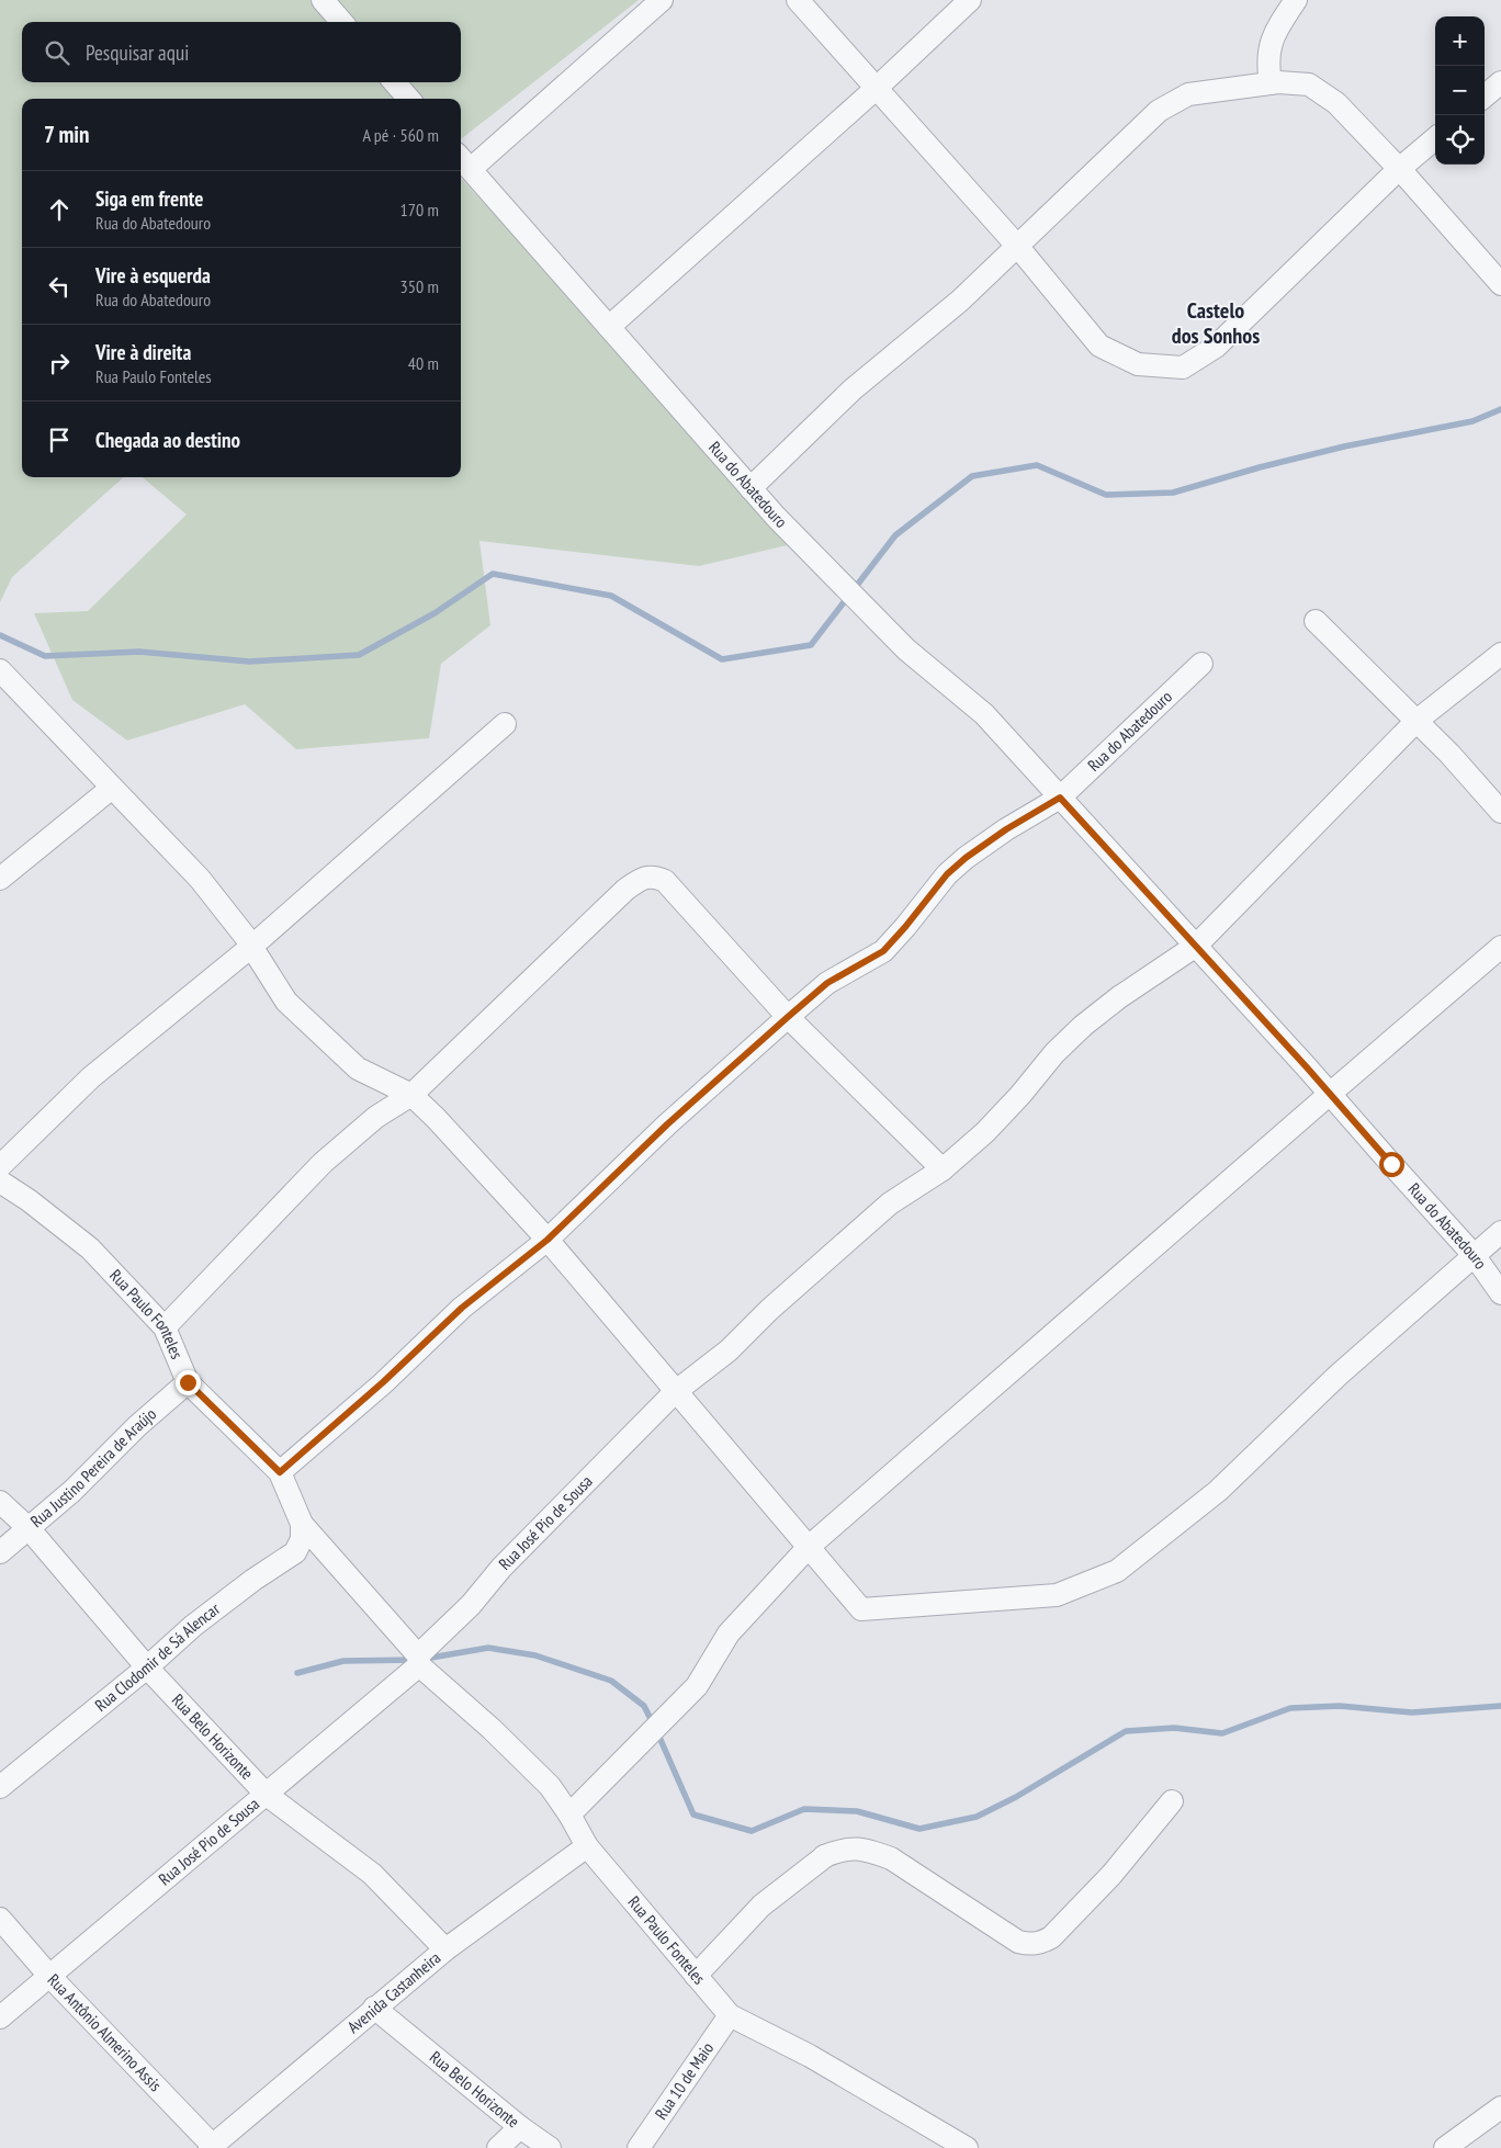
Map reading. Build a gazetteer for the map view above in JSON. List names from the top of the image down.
{
  "streets": {
    "street": [
      "Rua do Abatedouro",
      "Rua Paulo Fonteles",
      "Rua Justino Pereira de Araújo",
      "Rua José Pio de Sousa",
      "Rua Clodomir de Sá Alencar",
      "Rua Belo Horizonte",
      "Avenida Castanheira",
      "Rua Antônio Almerino Assis",
      "Rua 10 de Maio"
    ]
  },
  "crossings": [
    ["Rua do Abatedouro", "Rua Paulo Fonteles"],
    ["Rua do Abatedouro", "Rua José Pio de Sousa"],
    ["Rua Paulo Fonteles", "Rua Justino Pereira de Araújo"],
    ["Rua Paulo Fonteles", "Rua José Pio de Sousa"],
    ["Rua Paulo Fonteles", "Rua Clodomir de Sá Alencar"],
    ["Rua Paulo Fonteles", "Avenida Castanheira"],
    ["Rua Paulo Fonteles", "Rua 10 de Maio"],
    ["Rua Justino Pereira de Araújo", "Rua Belo Horizonte"],
    ["Rua José Pio de Sousa", "Rua Belo Horizonte"],
    ["Rua José Pio de Sousa", "Rua Antônio Almerino Assis"],
    ["Rua Clodomir de Sá Alencar", "Rua Belo Horizonte"],
    ["Rua Belo Horizonte", "Avenida Castanheira"],
    ["Avenida Castanheira", "Rua Antônio Almerino Assis"]
  ],
  "districts": ["Castelo dos Sonhos"],
  "page": {
    "map_buttons": ["+", "−"],
    "search": "Pesquisar aqui",
    "heading": ["7 min", "A pé · 560 m"],
    "list": [
      ["Siga em frente", "Rua do Abatedouro", "170 m"],
      ["Vire à esquerda", "Rua do Abatedouro", "350 m"],
      ["Vire à direita", "Rua Paulo Fonteles", "40 m"],
      "Chegada ao destino"
    ]
  }
}
